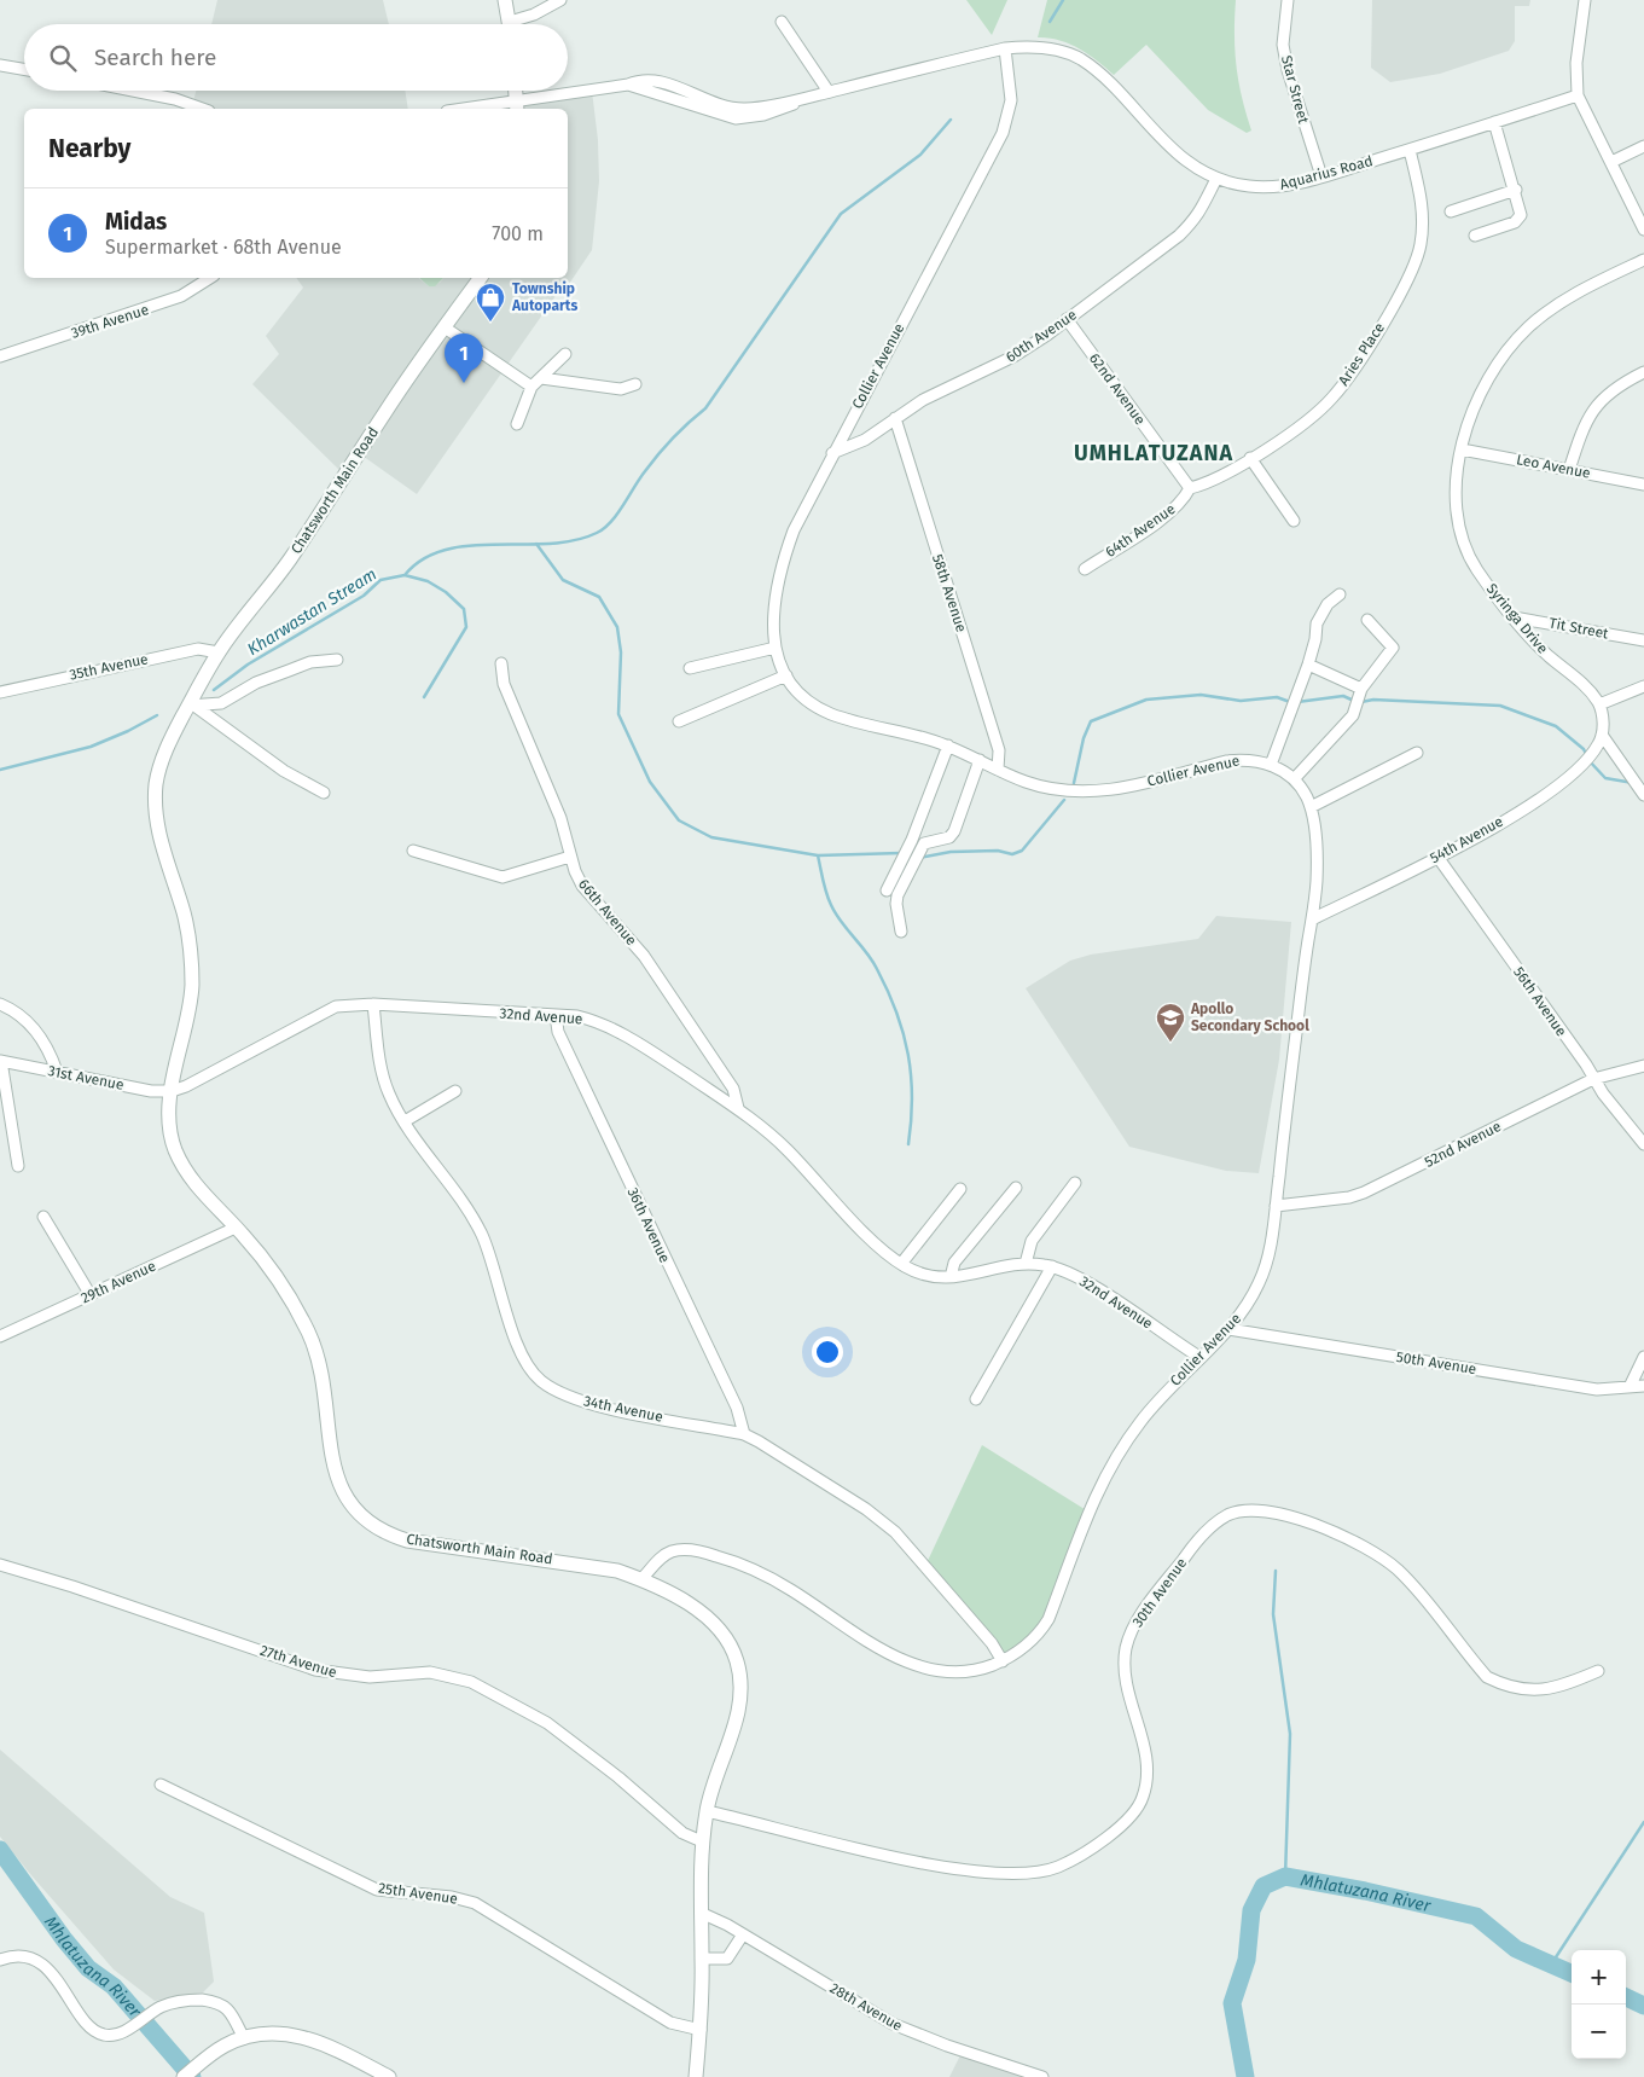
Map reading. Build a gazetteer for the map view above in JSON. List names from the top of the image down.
{
  "streets": {
    "street": [
      "Star Street",
      "Aquarius Road",
      "39th Avenue",
      "60th Avenue",
      "Aries Place",
      "Collier Avenue",
      "62nd Avenue",
      "Leo Avenue",
      "Chatsworth Main Road",
      "64th Avenue",
      "58th Avenue",
      "Syringa Drive",
      "Tit Street",
      "35th Avenue",
      "54th Avenue",
      "66th Avenue",
      "56th Avenue",
      "32nd Avenue",
      "31st Avenue",
      "52nd Avenue",
      "36th Avenue",
      "29th Avenue",
      "50th Avenue",
      "34th Avenue",
      "30th Avenue",
      "27th Avenue",
      "25th Avenue",
      "28th Avenue"
    ]
  },
  "crossings": [
    ["Star Street", "Aquarius Road"],
    ["Aquarius Road", "60th Avenue"],
    ["Aquarius Road", "Aries Place"],
    ["Aquarius Road", "Collier Avenue"],
    ["60th Avenue", "Collier Avenue"],
    ["60th Avenue", "62nd Avenue"],
    ["60th Avenue", "58th Avenue"],
    ["Aries Place", "62nd Avenue"],
    ["Aries Place", "64th Avenue"],
    ["Collier Avenue", "Chatsworth Main Road"],
    ["Collier Avenue", "58th Avenue"],
    ["Collier Avenue", "54th Avenue"],
    ["Collier Avenue", "32nd Avenue"],
    ["Collier Avenue", "52nd Avenue"],
    ["Collier Avenue", "50th Avenue"],
    ["Collier Avenue", "34th Avenue"],
    ["62nd Avenue", "64th Avenue"],
    ["Leo Avenue", "Syringa Drive"],
    ["Chatsworth Main Road", "35th Avenue"],
    ["Chatsworth Main Road", "32nd Avenue"],
    ["Chatsworth Main Road", "31st Avenue"],
    ["Chatsworth Main Road", "29th Avenue"],
    ["Chatsworth Main Road", "30th Avenue"],
    ["Chatsworth Main Road", "27th Avenue"],
    ["Chatsworth Main Road", "25th Avenue"],
    ["Chatsworth Main Road", "28th Avenue"],
    ["Syringa Drive", "Tit Street"],
    ["54th Avenue", "56th Avenue"],
    ["66th Avenue", "32nd Avenue"],
    ["56th Avenue", "52nd Avenue"],
    ["32nd Avenue", "31st Avenue"],
    ["32nd Avenue", "36th Avenue"],
    ["32nd Avenue", "34th Avenue"],
    ["36th Avenue", "34th Avenue"]
  ],
  "districts": ["UMHLATUZANA"],
  "water": ["Kharwastan Stream", "Mhlatuzana River"],
  "places": {
    "shop": ["Township Autoparts"],
    "school or university": ["Apollo Secondary School"]
  },
  "page": {
    "search": "Search here",
    "heading": "Nearby",
    "list": [
      {
        "mark": "1",
        "name": "Midas",
        "note": "Supermarket · 68th Avenue",
        "value": "700 m"
      }
    ],
    "pins": "1",
    "map_buttons": ["+", "−"]
  }
}
